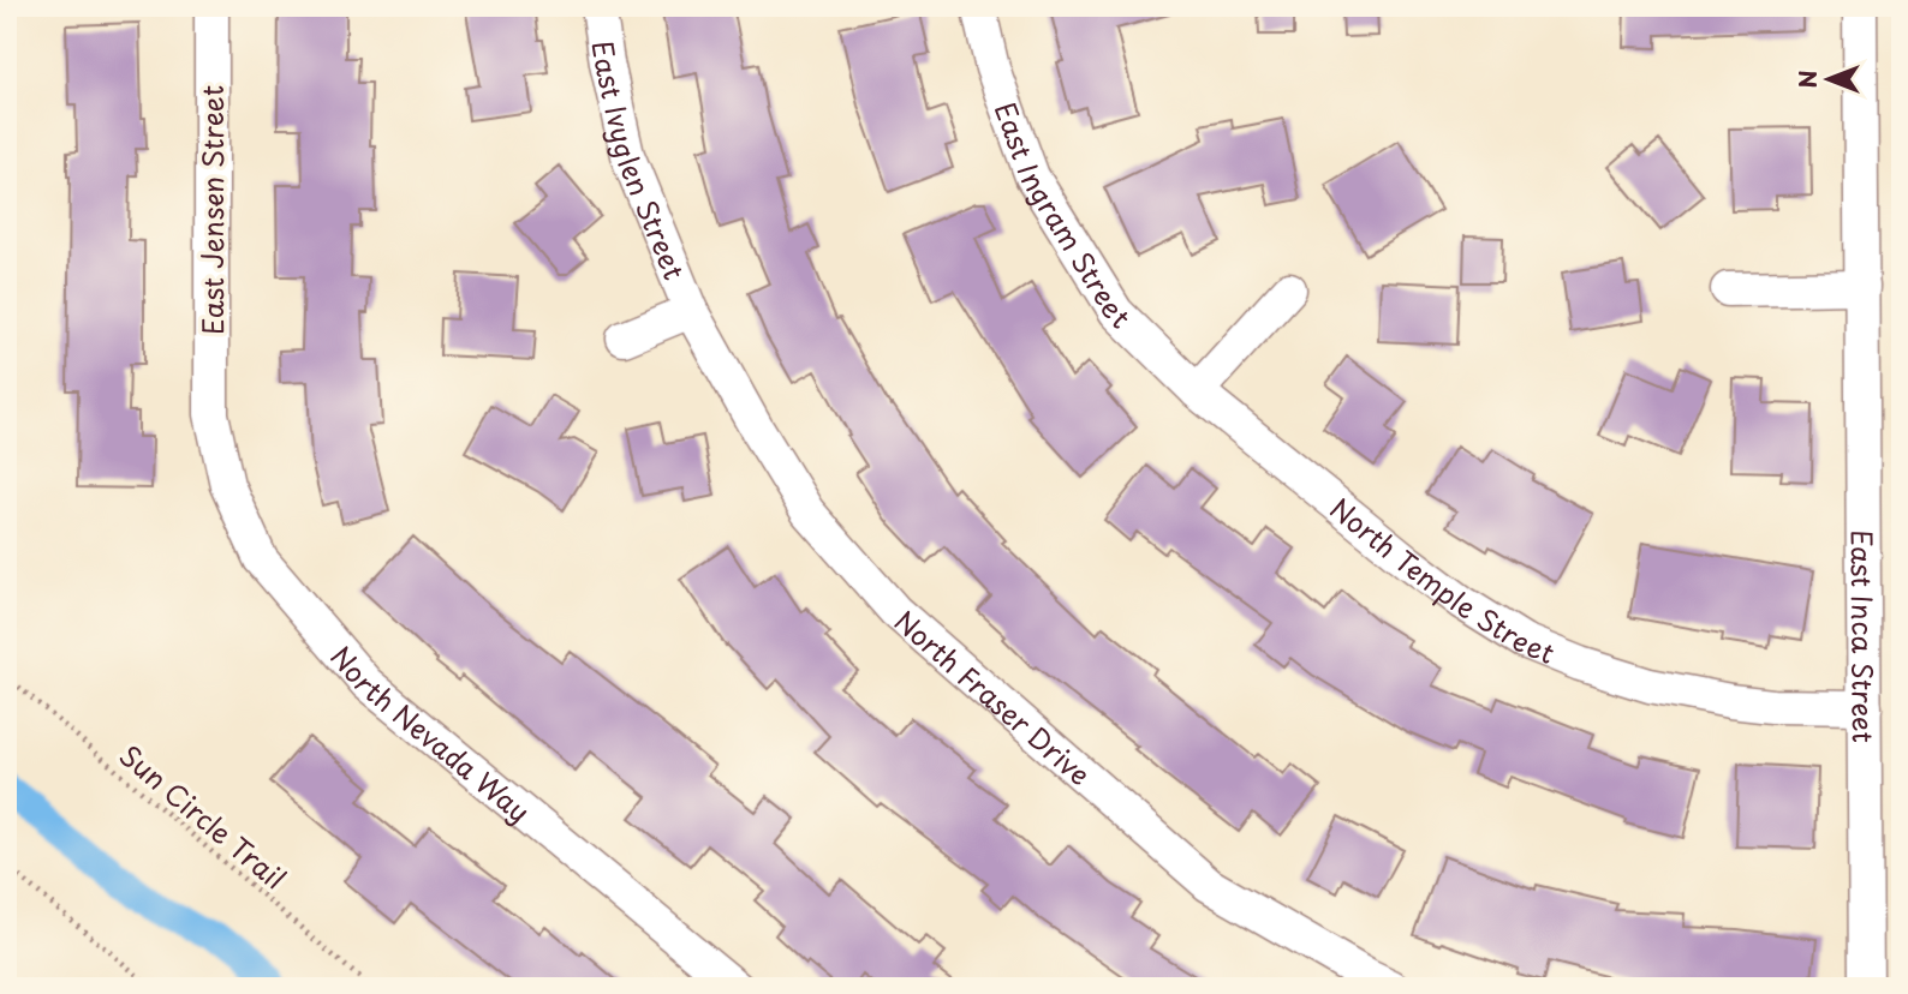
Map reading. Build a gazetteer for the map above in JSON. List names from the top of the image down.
{
  "streets": {
    "street": [
      "East Ivyglen Street",
      "East Jensen Street",
      "East Ingram Street",
      "North Temple Street",
      "East Inca Street",
      "North Fraser Drive",
      "North Nevada Way"
    ],
    "path": ["Sun Circle Trail"]
  },
  "crossings": [
    ["East Ivyglen Street", "North Fraser Drive"],
    ["East Jensen Street", "North Nevada Way"],
    ["East Ingram Street", "North Temple Street"],
    ["North Temple Street", "East Inca Street"]
  ],
  "north": "left"
}
